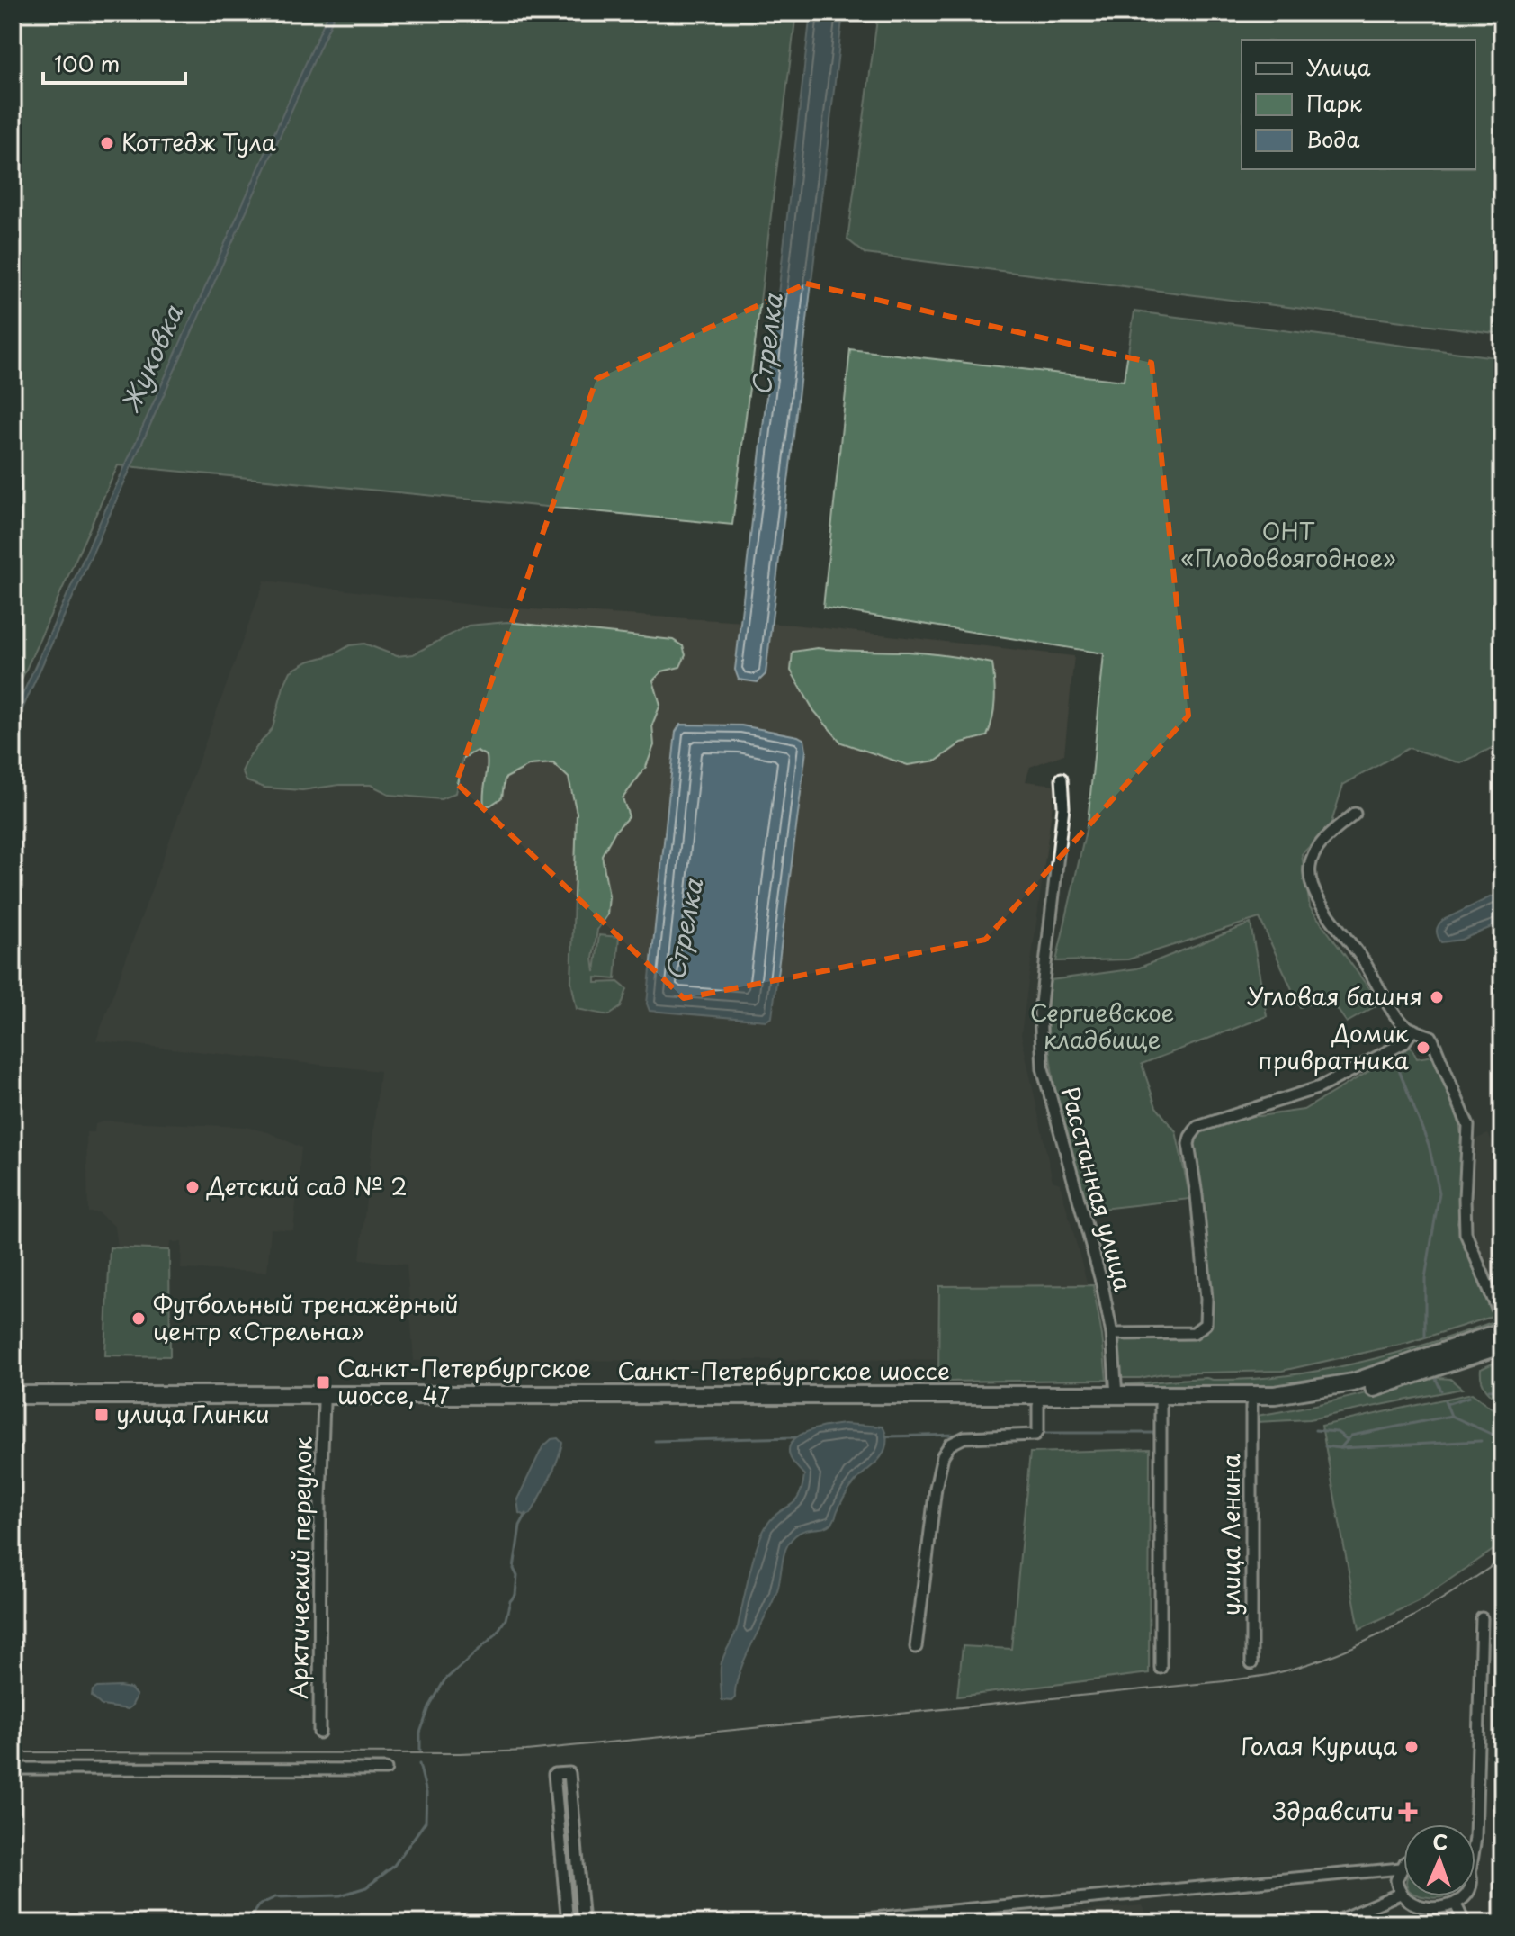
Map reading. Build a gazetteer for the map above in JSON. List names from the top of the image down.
{
  "streets": {
    "main road": ["Санкт-Петербургское шоссе"],
    "street": ["Расстанная улица", "улица Ленина", "Арктический переулок"]
  },
  "crossings": [
    ["Расстанная улица", "Санкт-Петербургское шоссе"],
    ["Санкт-Петербургское шоссе", "улица Ленина"],
    ["Санкт-Петербургское шоссе", "Арктический переулок"]
  ],
  "water": ["Стрелка", "Жуковка"],
  "parks": ["ОНТ «Плодовоягодное»", "Сергиевское кладбище"],
  "places": {
    "other": [
      "Коттедж Тула",
      "Угловая башня",
      "Домик привратника",
      "Детский сад № 2",
      "Футбольный тренажёрный центр «Стрельна»",
      "Голая Курица"
    ],
    "transit": ["Санкт-Петербургское шоссе, 47", "улица Глинки"],
    "health": ["Здравсити"]
  },
  "legend": ["Улица", "Парк", "Вода"],
  "scale_bar": "100 m",
  "north": "top"
}
